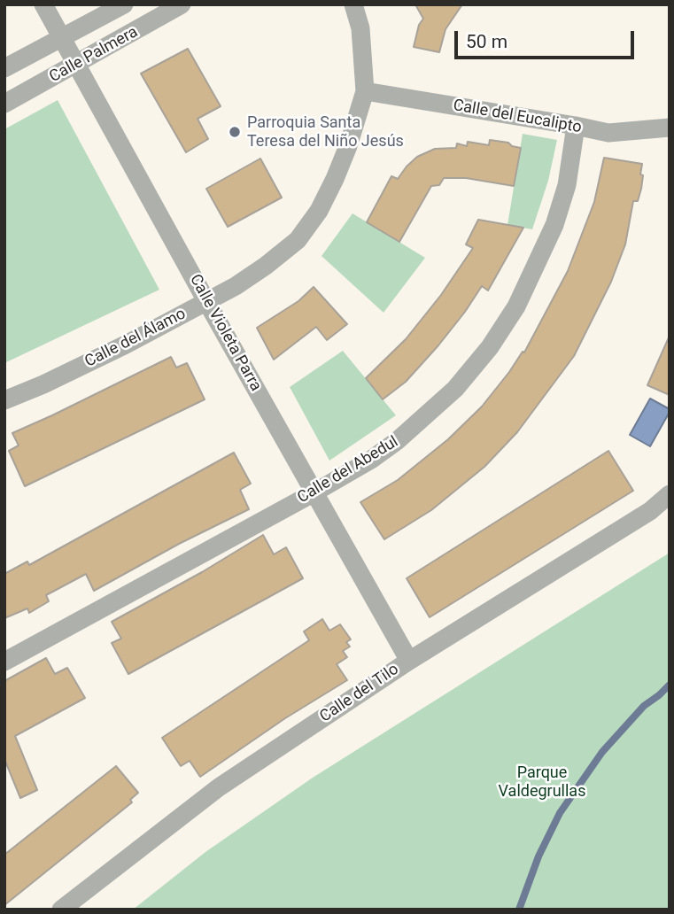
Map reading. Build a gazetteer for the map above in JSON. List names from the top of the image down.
{
  "streets": {
    "street": [
      "Calle Palmera",
      "Calle del Eucalipto",
      "Calle Violeta Parra",
      "Calle del Álamo",
      "Calle del Abedul",
      "Calle del Tilo"
    ]
  },
  "crossings": [
    ["Calle Palmera", "Calle Violeta Parra"],
    ["Calle del Eucalipto", "Calle del Álamo"],
    ["Calle del Eucalipto", "Calle del Abedul"],
    ["Calle Violeta Parra", "Calle del Álamo"],
    ["Calle Violeta Parra", "Calle del Abedul"],
    ["Calle Violeta Parra", "Calle del Tilo"]
  ],
  "parks": ["Parque Valdegrullas"],
  "places": ["Parroquia Santa Teresa del Niño Jesús"],
  "scale_bar": "50 m"
}
